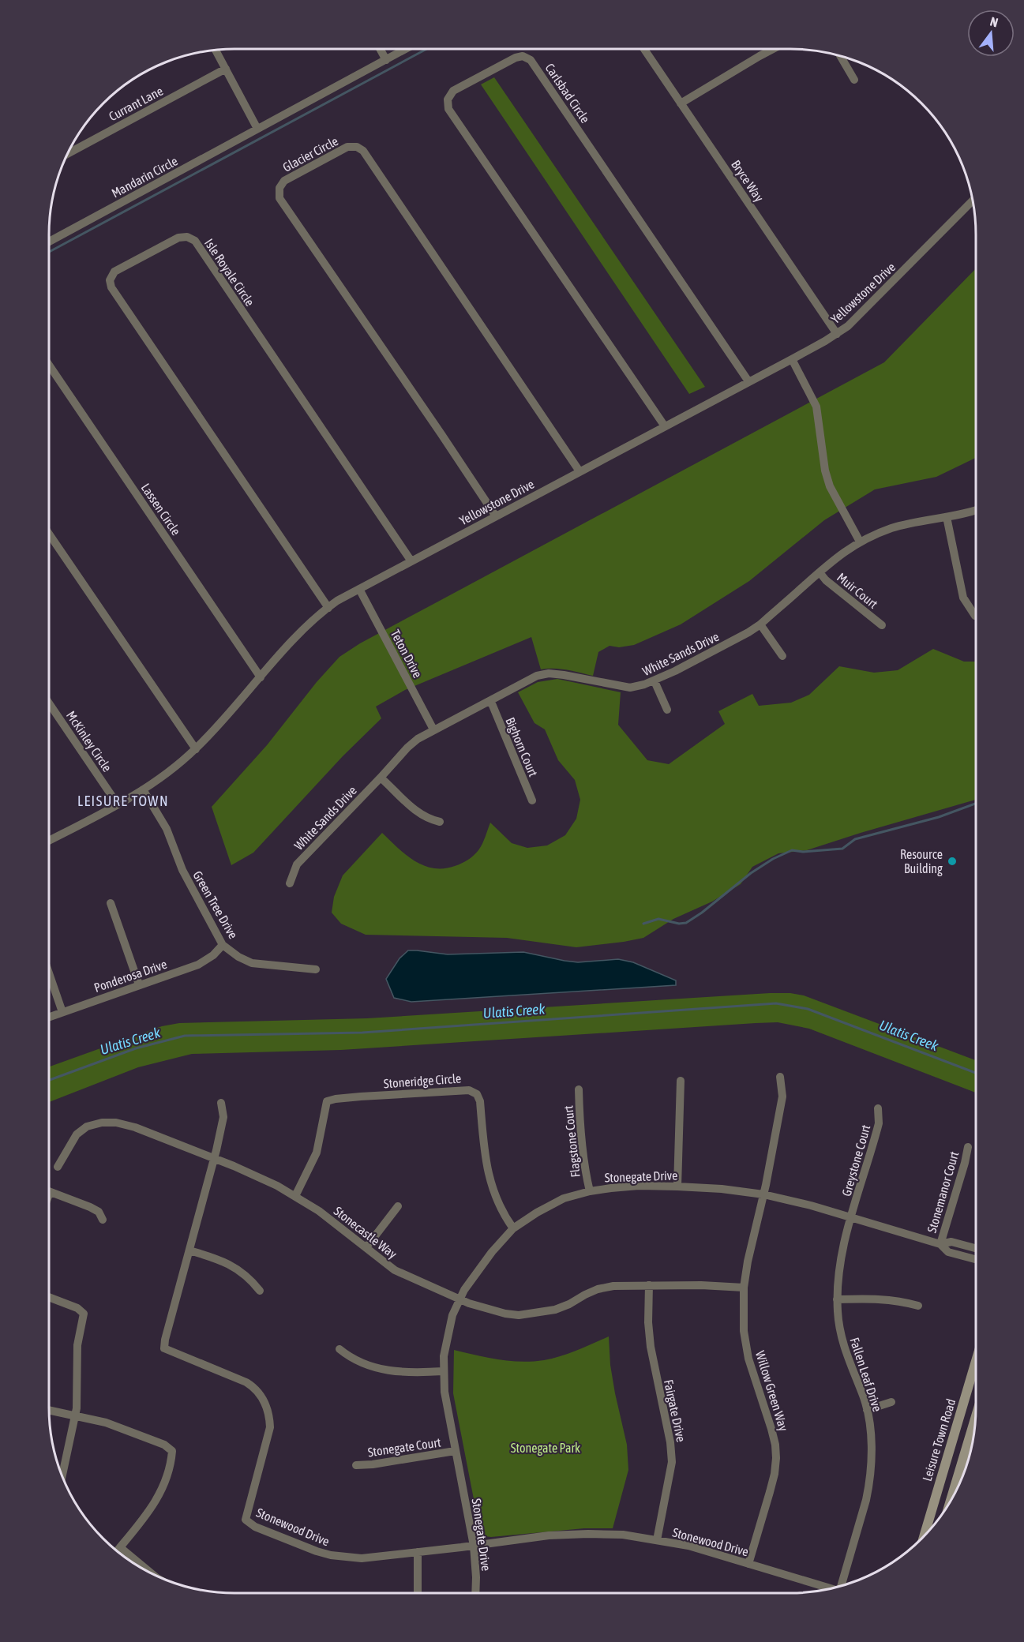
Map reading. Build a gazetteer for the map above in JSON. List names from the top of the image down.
{
  "streets": {
    "main road": ["Leisure Town Road"],
    "street": [
      "Carlsbad Circle",
      "Currant Lane",
      "Glacier Circle",
      "Mandarin Circle",
      "Bryce Way",
      "Isle Royale Circle",
      "Yellowstone Drive",
      "Lassen Circle",
      "Muir Court",
      "Teton Drive",
      "White Sands Drive",
      "McKinley Circle",
      "Bighorn Court",
      "Green Tree Drive",
      "Ponderosa Drive",
      "Stoneridge Circle",
      "Flagstone Court",
      "Greystone Court",
      "Stonegate Drive",
      "Stonemanor Court",
      "Stonecastle Way",
      "Fallen Leaf Drive",
      "Willow Green Way",
      "Fairgate Drive",
      "Stonegate Court",
      "Stonewood Drive"
    ]
  },
  "crossings": [
    ["Carlsbad Circle", "Yellowstone Drive"],
    ["Glacier Circle", "Yellowstone Drive"],
    ["Bryce Way", "Yellowstone Drive"],
    ["Isle Royale Circle", "Yellowstone Drive"],
    ["Yellowstone Drive", "Lassen Circle"],
    ["Yellowstone Drive", "Teton Drive"],
    ["Yellowstone Drive", "McKinley Circle"],
    ["Yellowstone Drive", "Green Tree Drive"],
    ["Muir Court", "White Sands Drive"],
    ["Teton Drive", "White Sands Drive"],
    ["White Sands Drive", "Bighorn Court"],
    ["Green Tree Drive", "Ponderosa Drive"],
    ["Stoneridge Circle", "Stonegate Drive"],
    ["Stoneridge Circle", "Stonecastle Way"],
    ["Flagstone Court", "Stonegate Drive"],
    ["Greystone Court", "Stonegate Drive"],
    ["Greystone Court", "Fallen Leaf Drive"],
    ["Stonegate Drive", "Stonemanor Court"],
    ["Stonegate Drive", "Stonecastle Way"],
    ["Stonegate Drive", "Fallen Leaf Drive"],
    ["Stonegate Drive", "Willow Green Way"],
    ["Stonegate Drive", "Stonegate Court"],
    ["Stonegate Drive", "Stonewood Drive"],
    ["Stonecastle Way", "Willow Green Way"],
    ["Stonecastle Way", "Fairgate Drive"],
    ["Stonecastle Way", "Stonewood Drive"],
    ["Willow Green Way", "Stonewood Drive"],
    ["Fairgate Drive", "Stonewood Drive"]
  ],
  "districts": ["LEISURE TOWN"],
  "water": ["Ulatis Creek"],
  "parks": ["Stonegate Park"],
  "places": ["Resource Building"],
  "north": "top"
}
